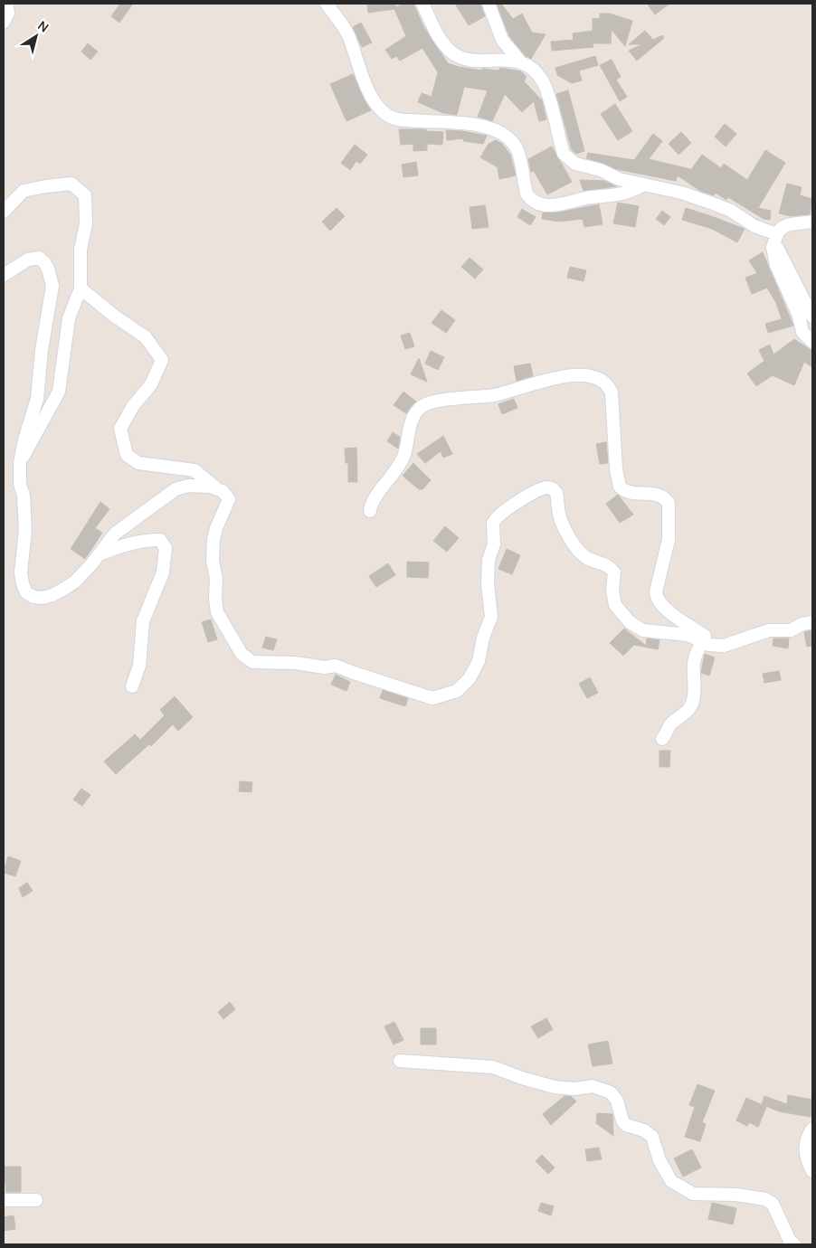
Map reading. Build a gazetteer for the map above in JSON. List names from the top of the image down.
{
  "north": "top right"
}
